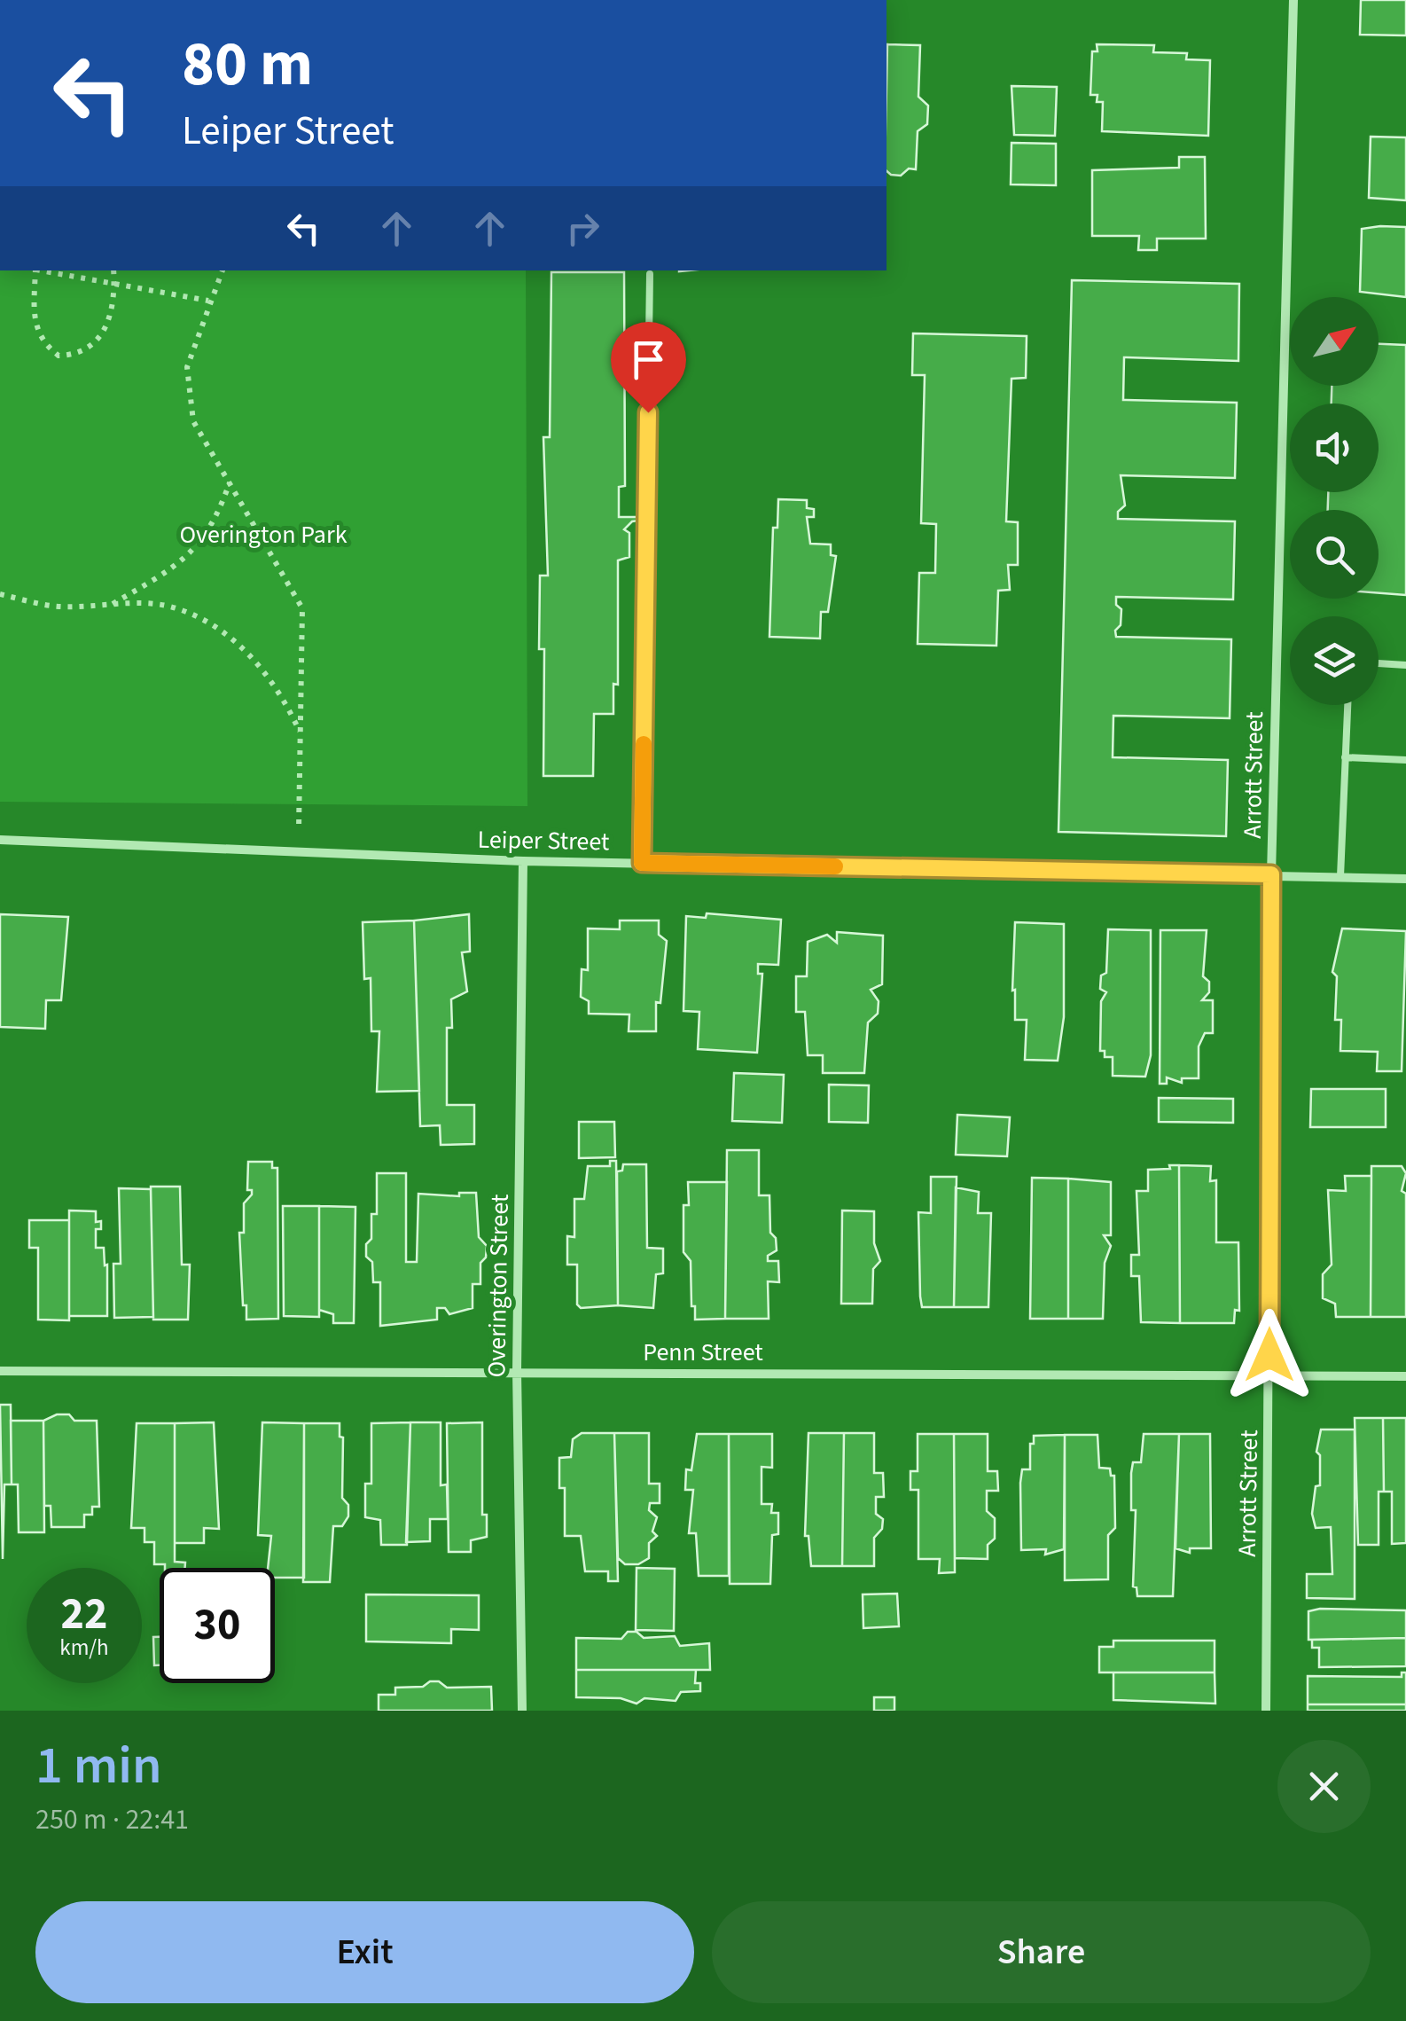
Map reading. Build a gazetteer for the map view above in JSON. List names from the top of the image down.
{
  "streets": {
    "street": [
      "Arrott Street",
      "Leiper Street",
      "Overington Street",
      "Penn Street"
    ]
  },
  "crossings": [
    ["Arrott Street", "Leiper Street"],
    ["Arrott Street", "Penn Street"],
    ["Leiper Street", "Overington Street"],
    ["Overington Street", "Penn Street"]
  ],
  "parks": ["Overington Park"],
  "north": "top right",
  "page": {
    "turn": ["80 m", "Leiper Street"],
    "speed": "22 km/h",
    "limit": "30",
    "heading": ["1 min", "250 m · 22:41"],
    "buttons": ["Exit", "Share"]
  }
}
